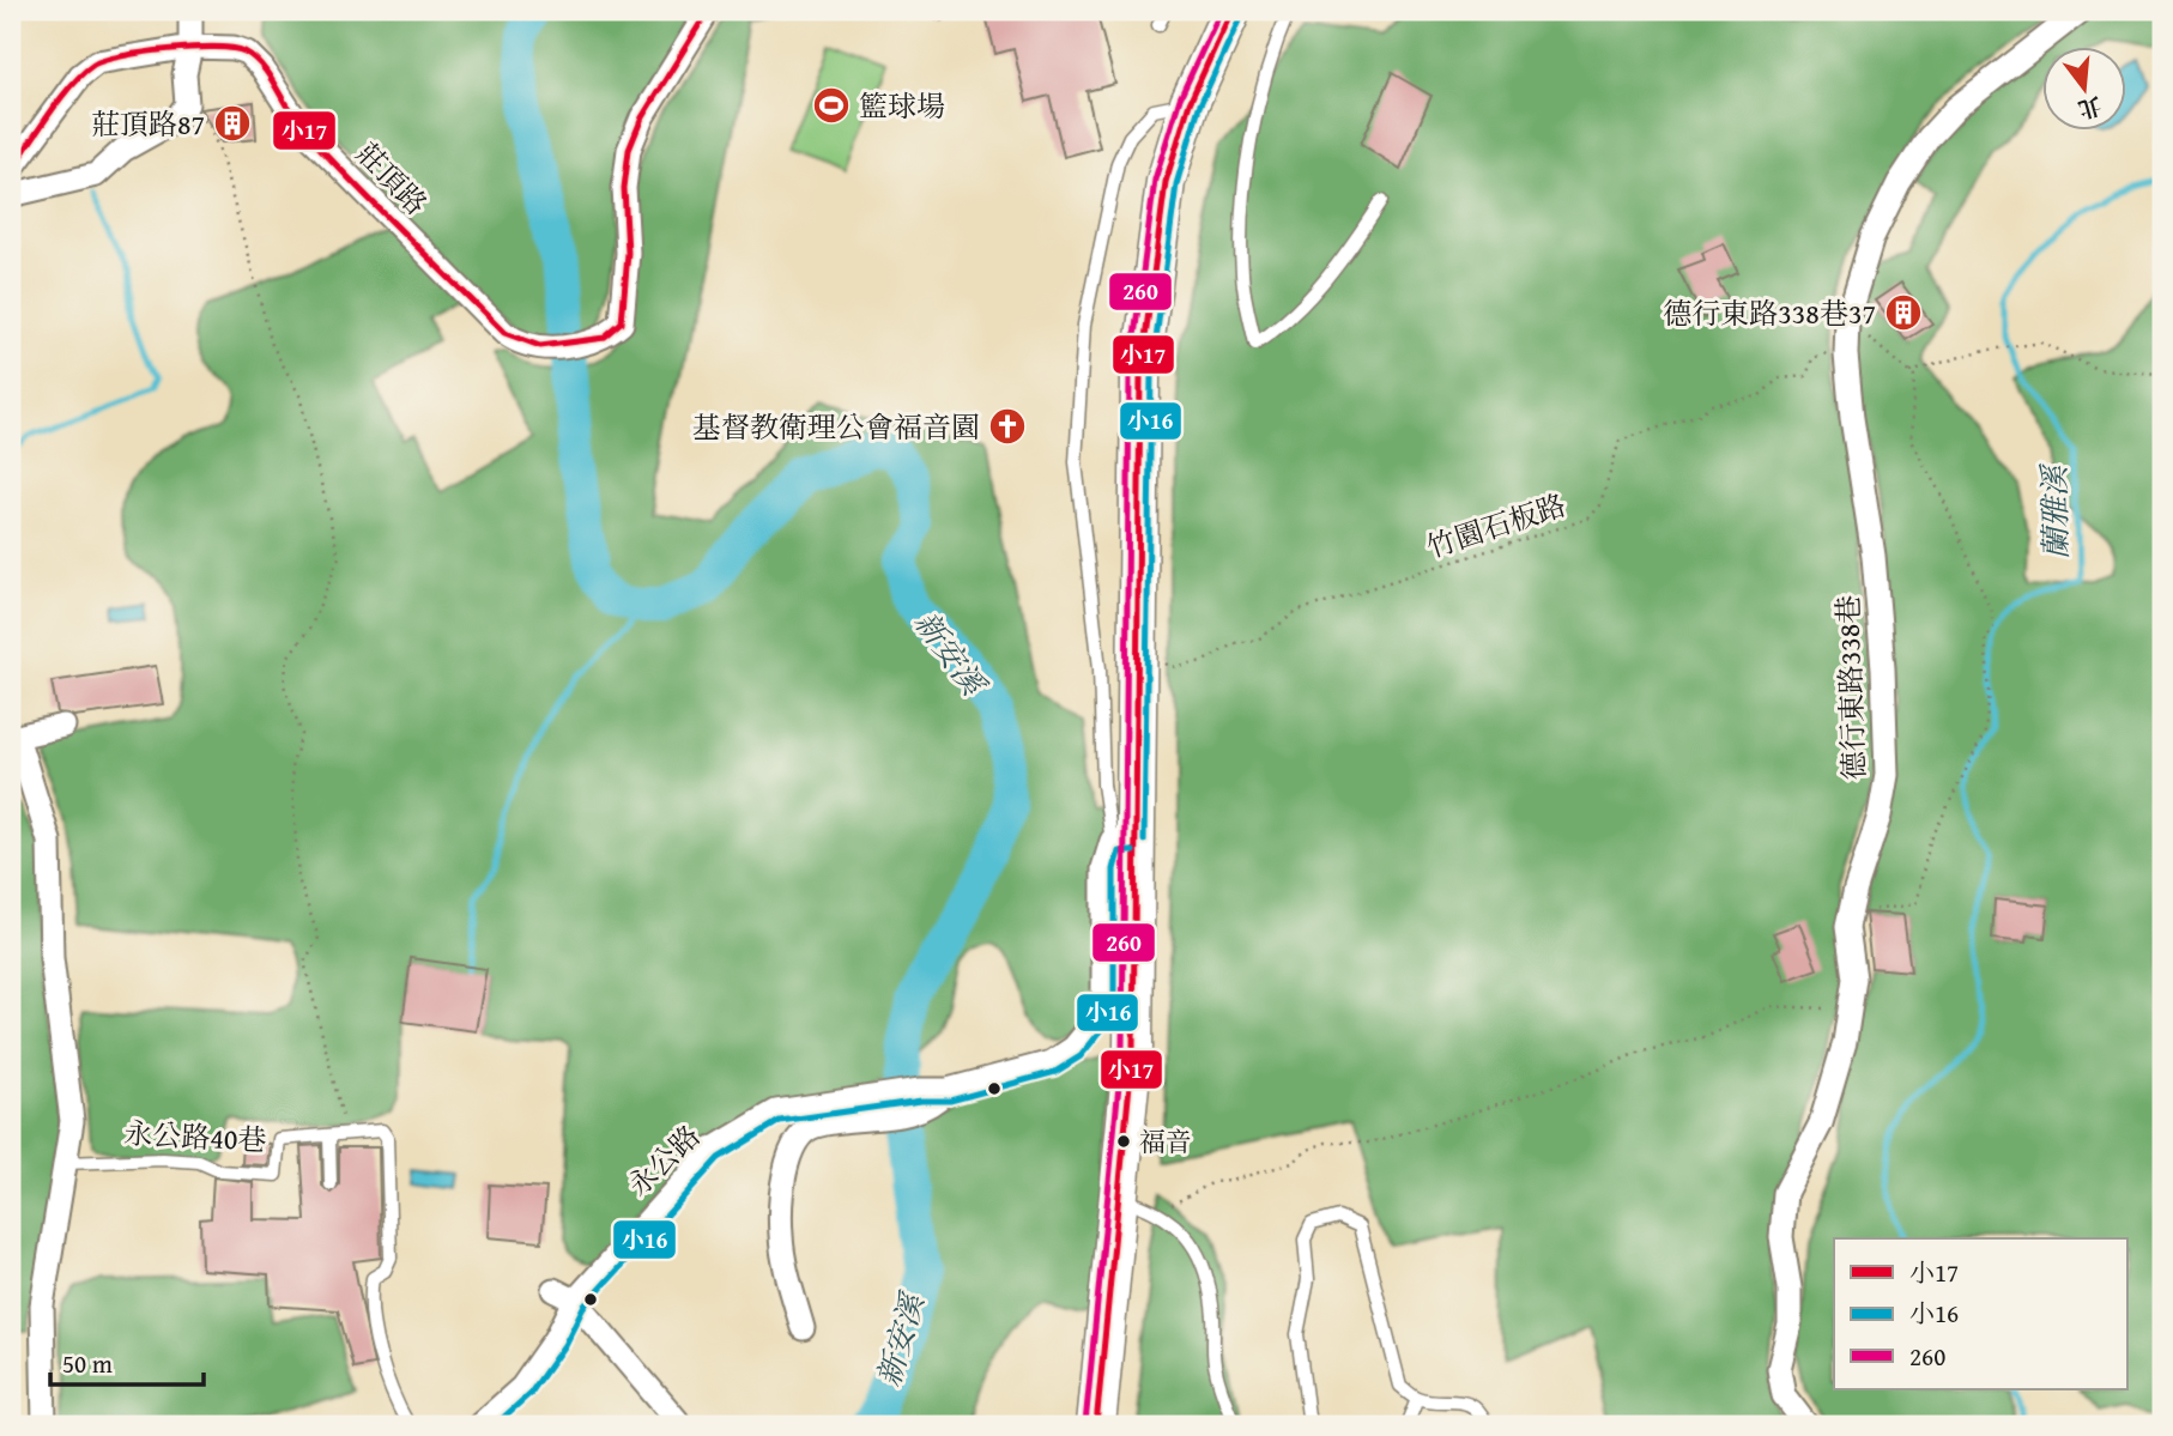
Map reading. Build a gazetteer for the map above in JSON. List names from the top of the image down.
{
  "streets": {
    "street": ["莊頂路", "德行東路338巷", "永公路"],
    "lane": ["永公路40巷"],
    "path": ["竹園石板路"]
  },
  "crossings": [
    ["竹園石板路", "德行東路338巷"]
  ],
  "water": ["蘭雅溪", "新安溪"],
  "places": {
    "sports": ["籃球場"],
    "building": ["莊頂路87", "德行東路338巷37"],
    "church": ["基督教衛理公會福音園"],
    "other": ["福音"]
  },
  "lines": ["transit line 小17", "transit line 260", "transit line 小16"],
  "legend": ["小17", "小16", "260"],
  "scale_bar": "50 m",
  "north": "bottom"
}
